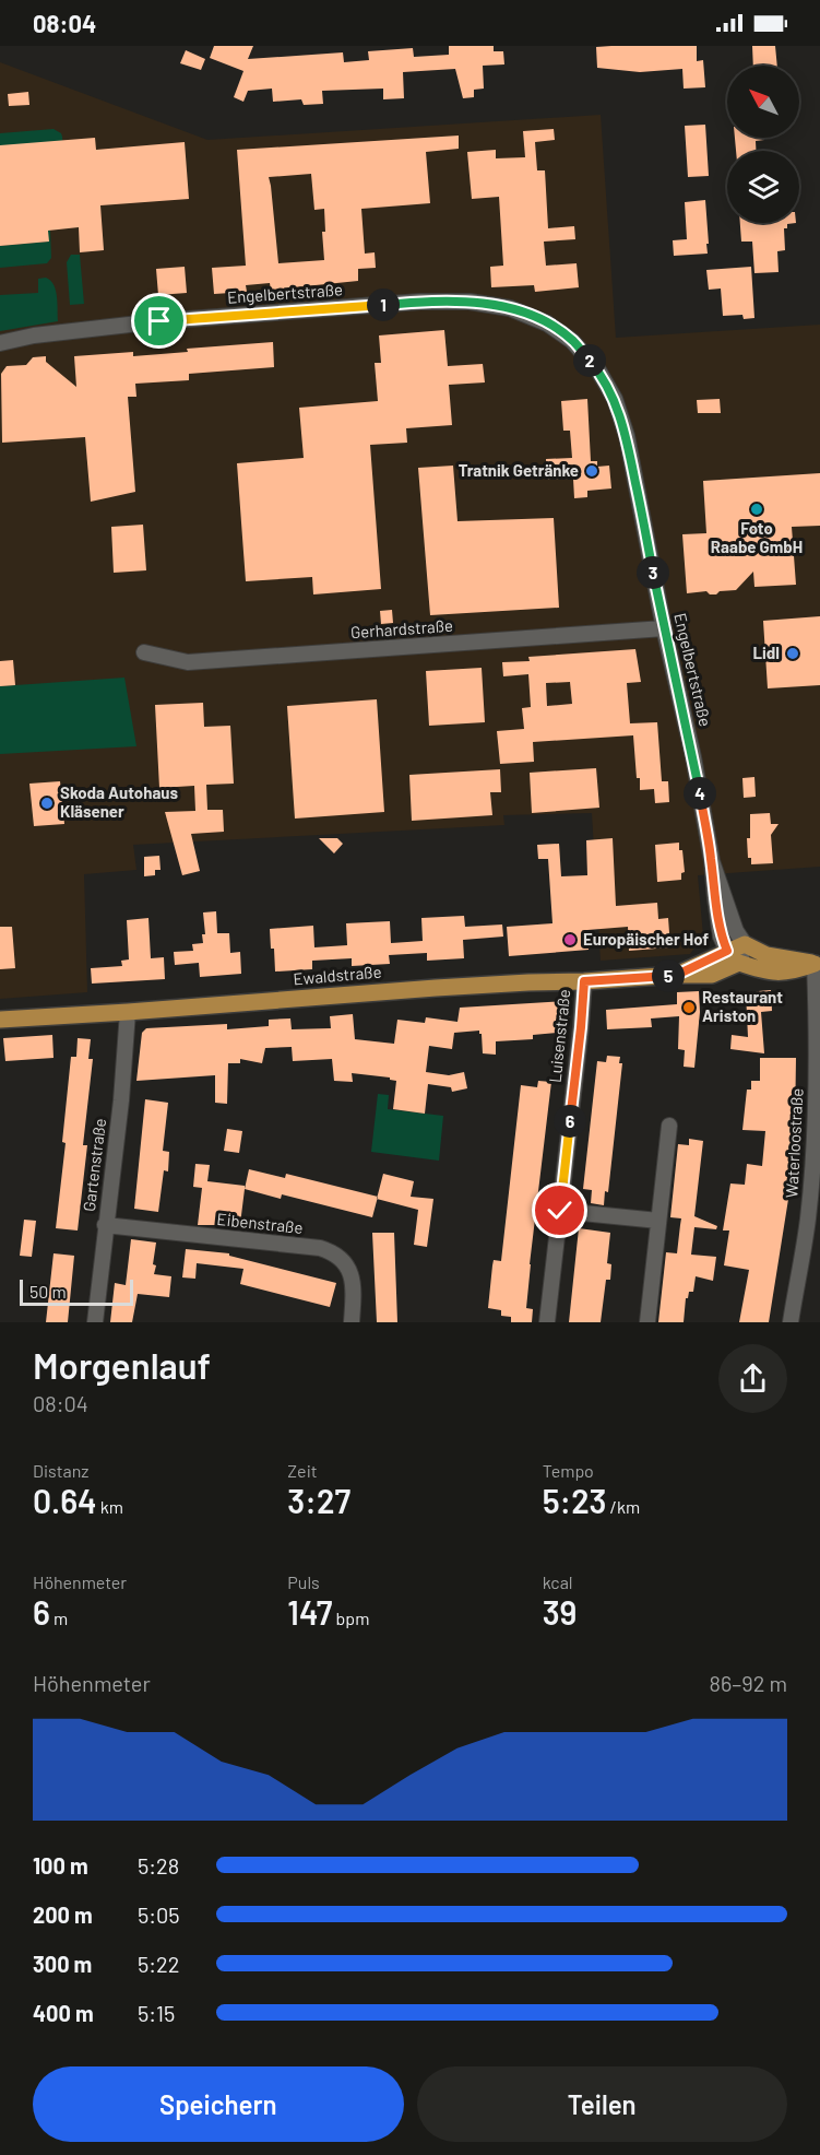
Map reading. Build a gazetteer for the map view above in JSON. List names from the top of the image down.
{
  "streets": {
    "main road": ["Ewaldstraße"],
    "street": [
      "Engelbertstraße",
      "Gerhardstraße",
      "Luisenstraße",
      "Waterloostraße",
      "Gartenstraße",
      "Eibenstraße"
    ]
  },
  "crossings": [
    ["Engelbertstraße", "Gerhardstraße"],
    ["Engelbertstraße", "Ewaldstraße"],
    ["Ewaldstraße", "Luisenstraße"],
    ["Ewaldstraße", "Gartenstraße"],
    ["Gartenstraße", "Eibenstraße"]
  ],
  "places": [
    "Tratnik Getränke",
    "Foto Raabe GmbH",
    "Lidl",
    "Skoda Autohaus Kläsener",
    "Europäischer Hof",
    "Restaurant Ariston"
  ],
  "scale_bar": "50 m",
  "north": "top left",
  "page": {
    "status": "08:04",
    "pins": [
      "1",
      "2",
      "3",
      "4",
      "5",
      "6"
    ],
    "scale": "50 m",
    "heading": ["Morgenlauf", "08:04"],
    "stats": [
      ["Distanz", "0.64 km"],
      ["Zeit", "3:27"],
      ["Tempo", "5:23 /km"],
      ["Höhenmeter", "6 m"],
      ["Puls", "147 bpm"],
      ["kcal", "39"]
    ],
    "chart": ["Höhenmeter", "86–92 m"],
    "list": [
      {
        "name": "100 m",
        "note": "5:28"
      },
      {
        "name": "200 m",
        "note": "5:05"
      },
      {
        "name": "300 m",
        "note": "5:22"
      },
      {
        "name": "400 m",
        "note": "5:15"
      }
    ],
    "buttons": ["Speichern", "Teilen"]
  }
}
